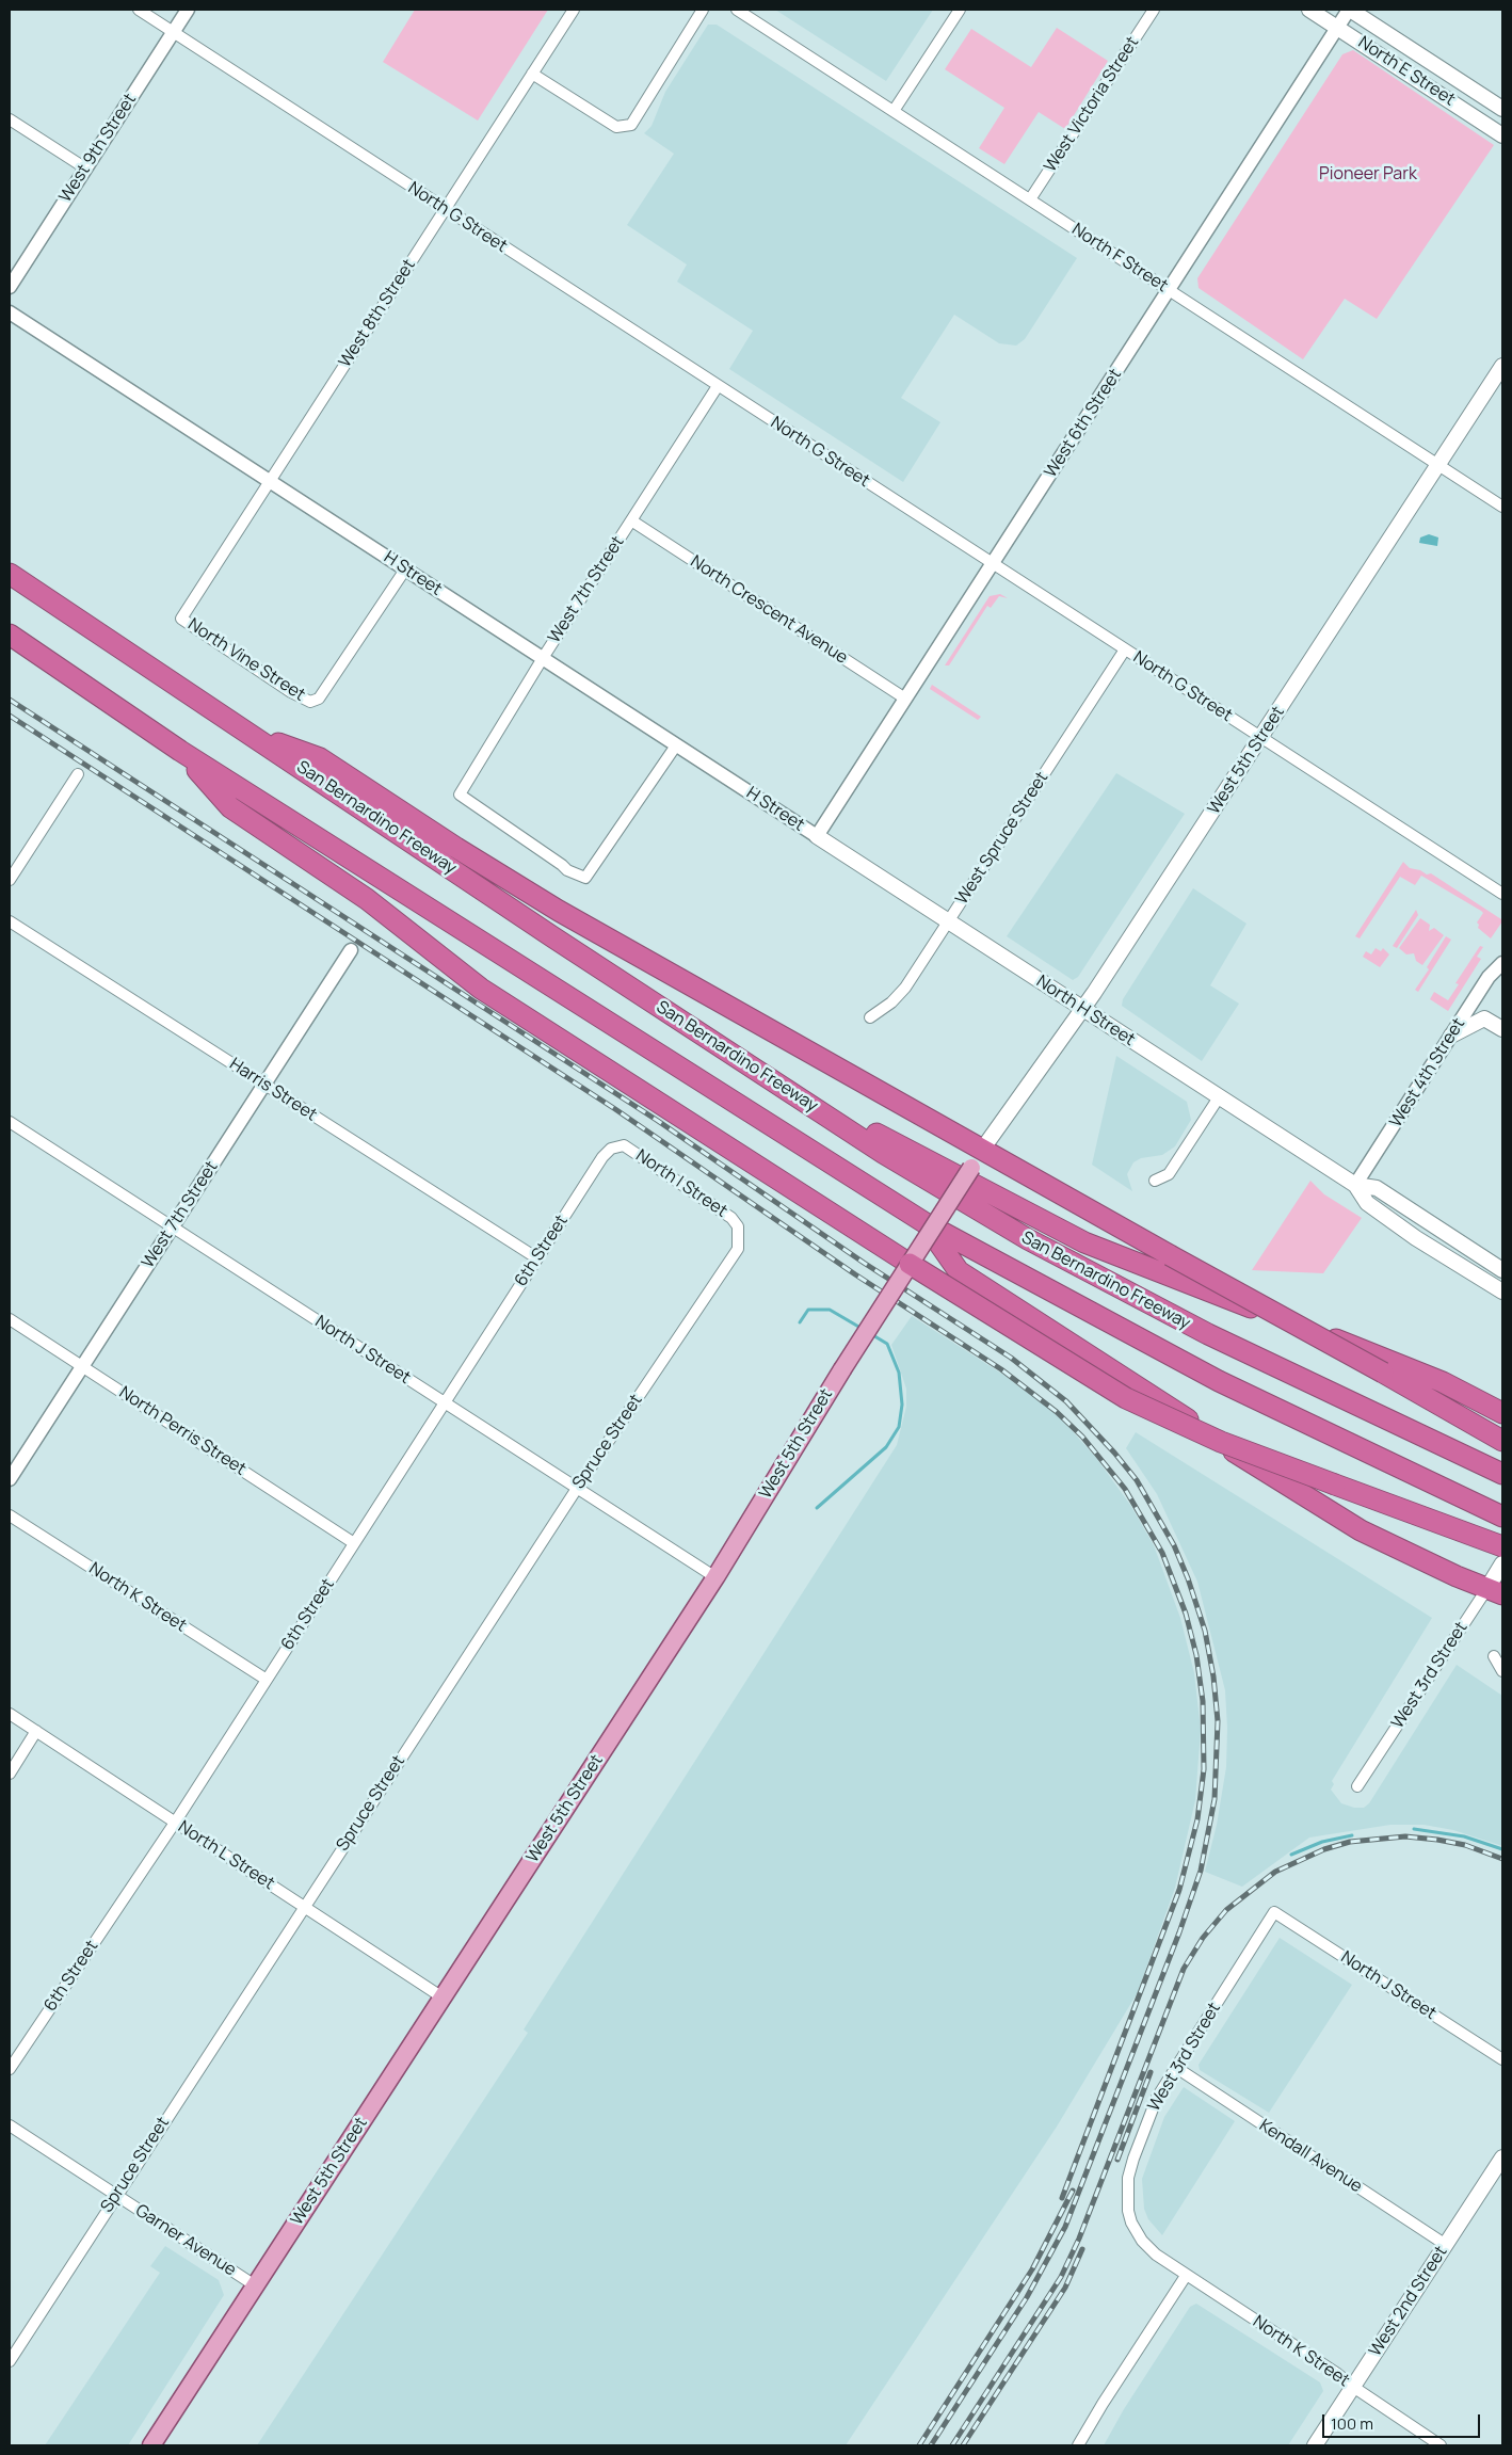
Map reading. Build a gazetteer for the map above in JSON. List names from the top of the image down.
{
  "streets": {
    "highway": ["San Bernardino Freeway"],
    "main road": [
      "North E Street",
      "West 5th Street",
      "North H Street",
      "West 3rd Street",
      "West 2nd Street"
    ],
    "street": [
      "West Victoria Street",
      "West 9th Street",
      "North G Street",
      "North F Street",
      "West 8th Street",
      "West 6th Street",
      "H Street",
      "West 7th Street",
      "North Crescent Avenue",
      "North Vine Street",
      "West Spruce Street",
      "West 4th Street",
      "Harris Street",
      "North I Street",
      "6th Street",
      "North J Street",
      "North Perris Street",
      "Spruce Street",
      "North K Street",
      "North L Street",
      "Kendall Avenue",
      "Garner Avenue"
    ]
  },
  "crossings": [
    ["North E Street", "West 6th Street"],
    ["West Victoria Street", "North F Street"],
    ["West 9th Street", "North G Street"],
    ["North G Street", "West 8th Street"],
    ["North G Street", "West 6th Street"],
    ["North G Street", "West 7th Street"],
    ["North G Street", "West 5th Street"],
    ["North G Street", "West Spruce Street"],
    ["North F Street", "West 6th Street"],
    ["North F Street", "West 5th Street"],
    ["West 8th Street", "H Street"],
    ["West 8th Street", "North Vine Street"],
    ["West 6th Street", "H Street"],
    ["West 6th Street", "North Crescent Avenue"],
    ["West 6th Street", "North H Street"],
    ["H Street", "West 7th Street"],
    ["H Street", "North Vine Street"],
    ["H Street", "North H Street"],
    ["West 7th Street", "North Crescent Avenue"],
    ["West 7th Street", "Harris Street"],
    ["West 7th Street", "North J Street"],
    ["West 7th Street", "North Perris Street"],
    ["West 5th Street", "North H Street"],
    ["West 5th Street", "North J Street"],
    ["West 5th Street", "North L Street"],
    ["West 5th Street", "Garner Avenue"],
    ["West Spruce Street", "North H Street"],
    ["North H Street", "West 4th Street"],
    ["Harris Street", "6th Street"],
    ["North I Street", "6th Street"],
    ["North I Street", "Spruce Street"],
    ["6th Street", "North J Street"],
    ["6th Street", "North Perris Street"],
    ["6th Street", "North K Street"],
    ["6th Street", "North L Street"],
    ["North J Street", "Spruce Street"],
    ["North J Street", "West 3rd Street"],
    ["Spruce Street", "North L Street"],
    ["Spruce Street", "Garner Avenue"],
    ["North K Street", "West 3rd Street"],
    ["North K Street", "West 2nd Street"],
    ["West 3rd Street", "Kendall Avenue"],
    ["Kendall Avenue", "West 2nd Street"]
  ],
  "parks": ["Pioneer Park"],
  "scale_bar": "100 m"
}
